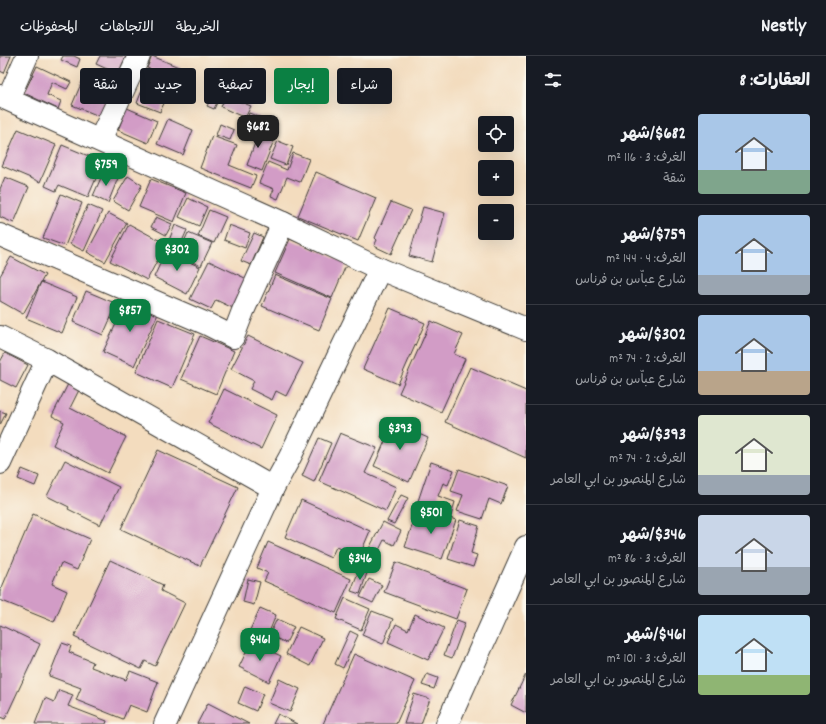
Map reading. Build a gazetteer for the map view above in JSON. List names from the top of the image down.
{
  "page": {
    "header": "Nestly",
    "nav": ["الخريطة", "الاتجاهات", "المحفوظات"],
    "heading": "العقارات: 8",
    "chip": [
      "شراء",
      "إيجار",
      "تصفية",
      "جديد",
      "شقة"
    ],
    "list": [
      {
        "name": "$682/شهر",
        "note": "الغرف: 3 · 116 m² · شقة"
      },
      {
        "name": "$759/شهر",
        "note": "الغرف: 4 · 144 m² · شارع عباّس بن فرناس"
      },
      {
        "name": "$302/شهر",
        "note": "الغرف: 2 · 74 m² · شارع عباّس بن فرناس"
      },
      {
        "name": "$393/شهر",
        "note": "الغرف: 2 · 74 m² · شارع المنصور بن ابي العامر"
      },
      {
        "name": "$346/شهر",
        "note": "الغرف: 3 · 86 m² · شارع المنصور بن ابي العامر"
      },
      {
        "name": "$461/شهر",
        "note": "الغرف: 3 · 101 m² · شارع المنصور بن ابي العامر"
      }
    ],
    "price": [
      "$682",
      "$759",
      "$302",
      "$857",
      "$393",
      "$501",
      "$346",
      "$461"
    ],
    "map_buttons": ["+", "−"]
  }
}
